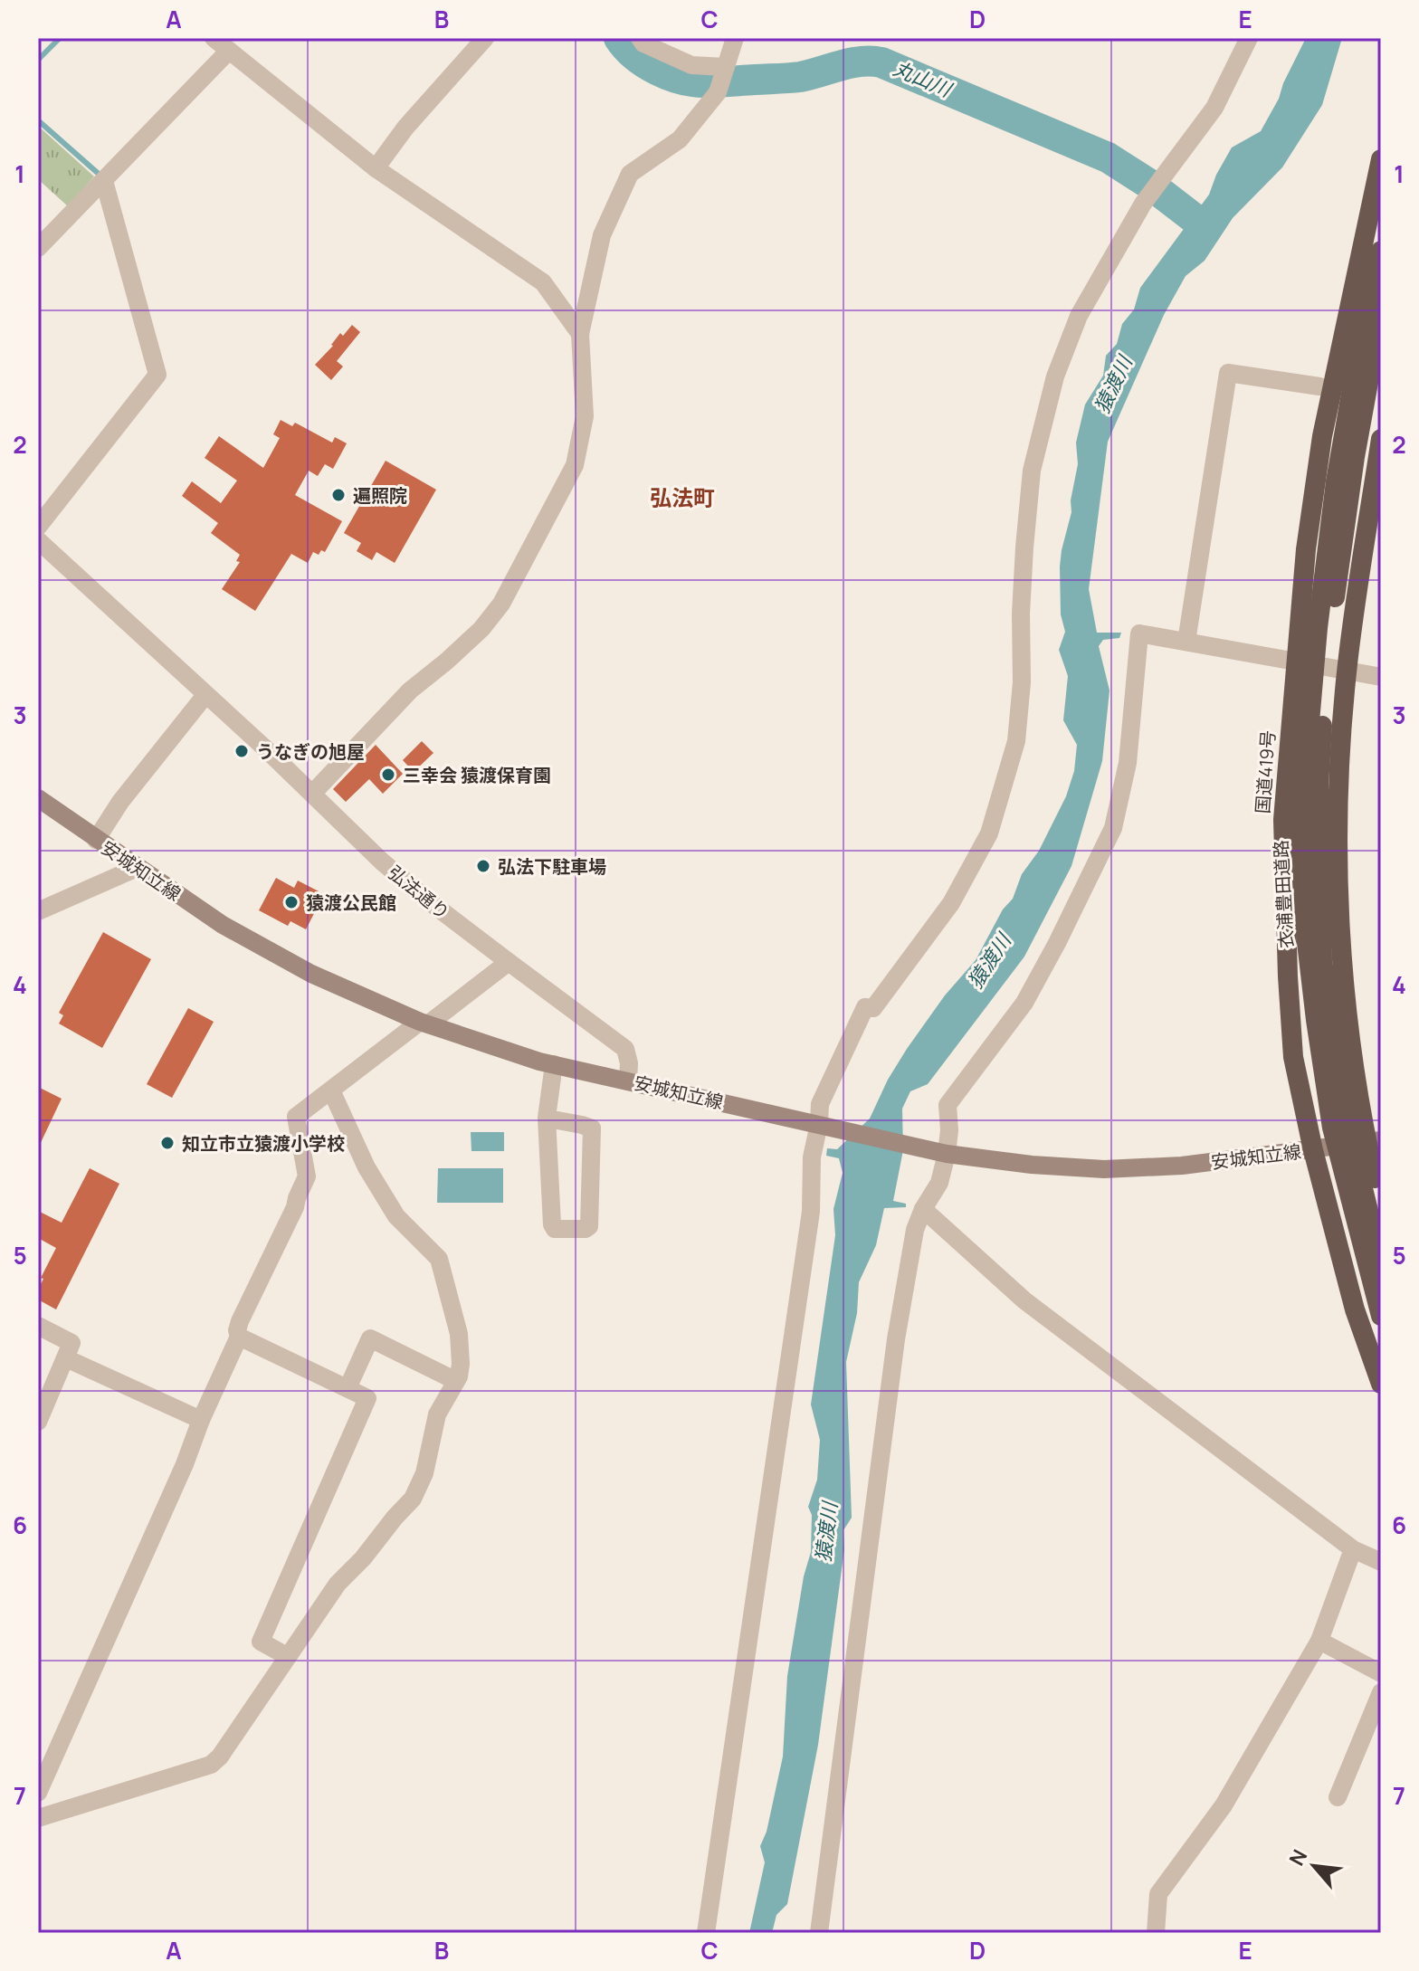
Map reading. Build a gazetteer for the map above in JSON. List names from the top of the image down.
{
  "streets": {
    "highway": ["国道419号", "衣浦豊田道路"],
    "main road": ["安城知立線"],
    "street": ["弘法通り"]
  },
  "crossings": [
    ["国道419号", "安城知立線"],
    ["安城知立線", "弘法通り"]
  ],
  "districts": ["弘法町"],
  "water": ["丸山川", "猿渡川"],
  "places": [
    "遍照院",
    "うなぎの旭屋",
    "三幸会 猿渡保育園",
    "弘法下駐車場",
    "猿渡公民館",
    "知立市立猿渡小学校"
  ],
  "north": "top left",
  "grid": {
    "columns": [
      "A",
      "B",
      "C",
      "D",
      "E"
    ],
    "rows": [
      "1",
      "2",
      "3",
      "4",
      "5",
      "6",
      "7"
    ]
  }
}
